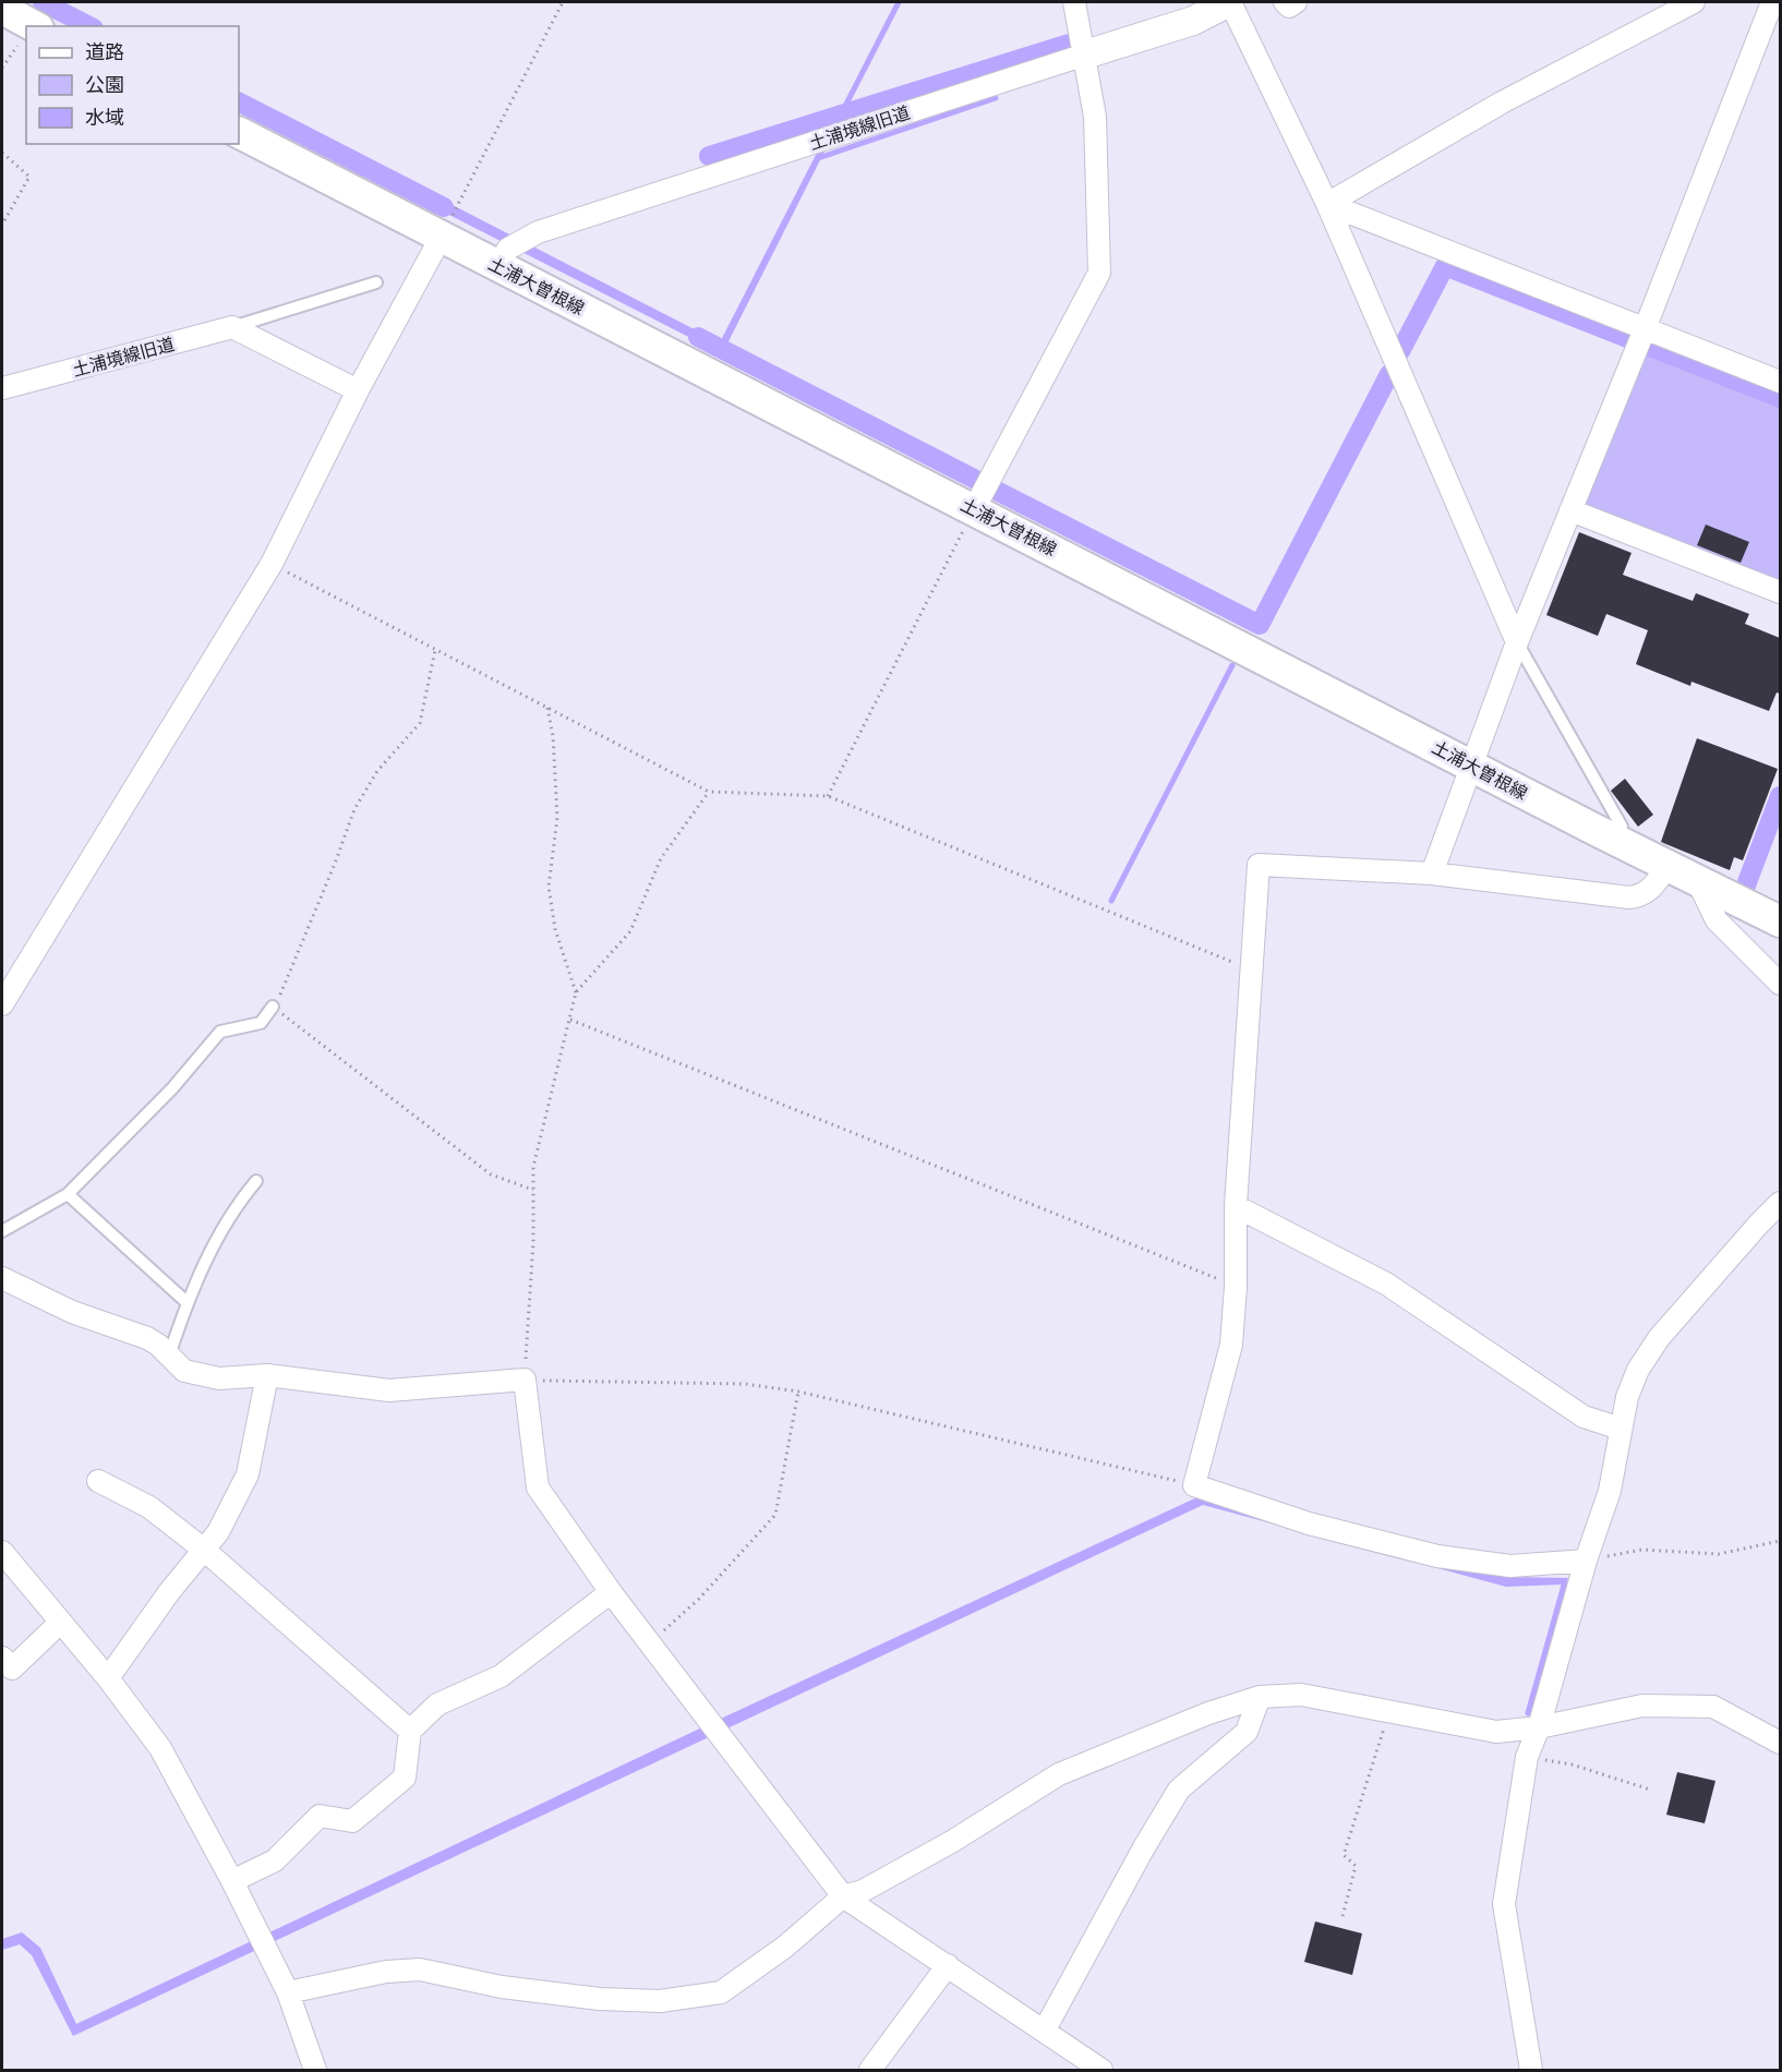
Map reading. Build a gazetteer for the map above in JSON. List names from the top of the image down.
{
  "streets": {
    "main road": ["土浦大曽根線"],
    "street": ["土浦境線旧道"]
  },
  "crossings": [
    ["土浦境線旧道", "土浦大曽根線"]
  ],
  "legend": ["道路", "公園", "水域"]
}
